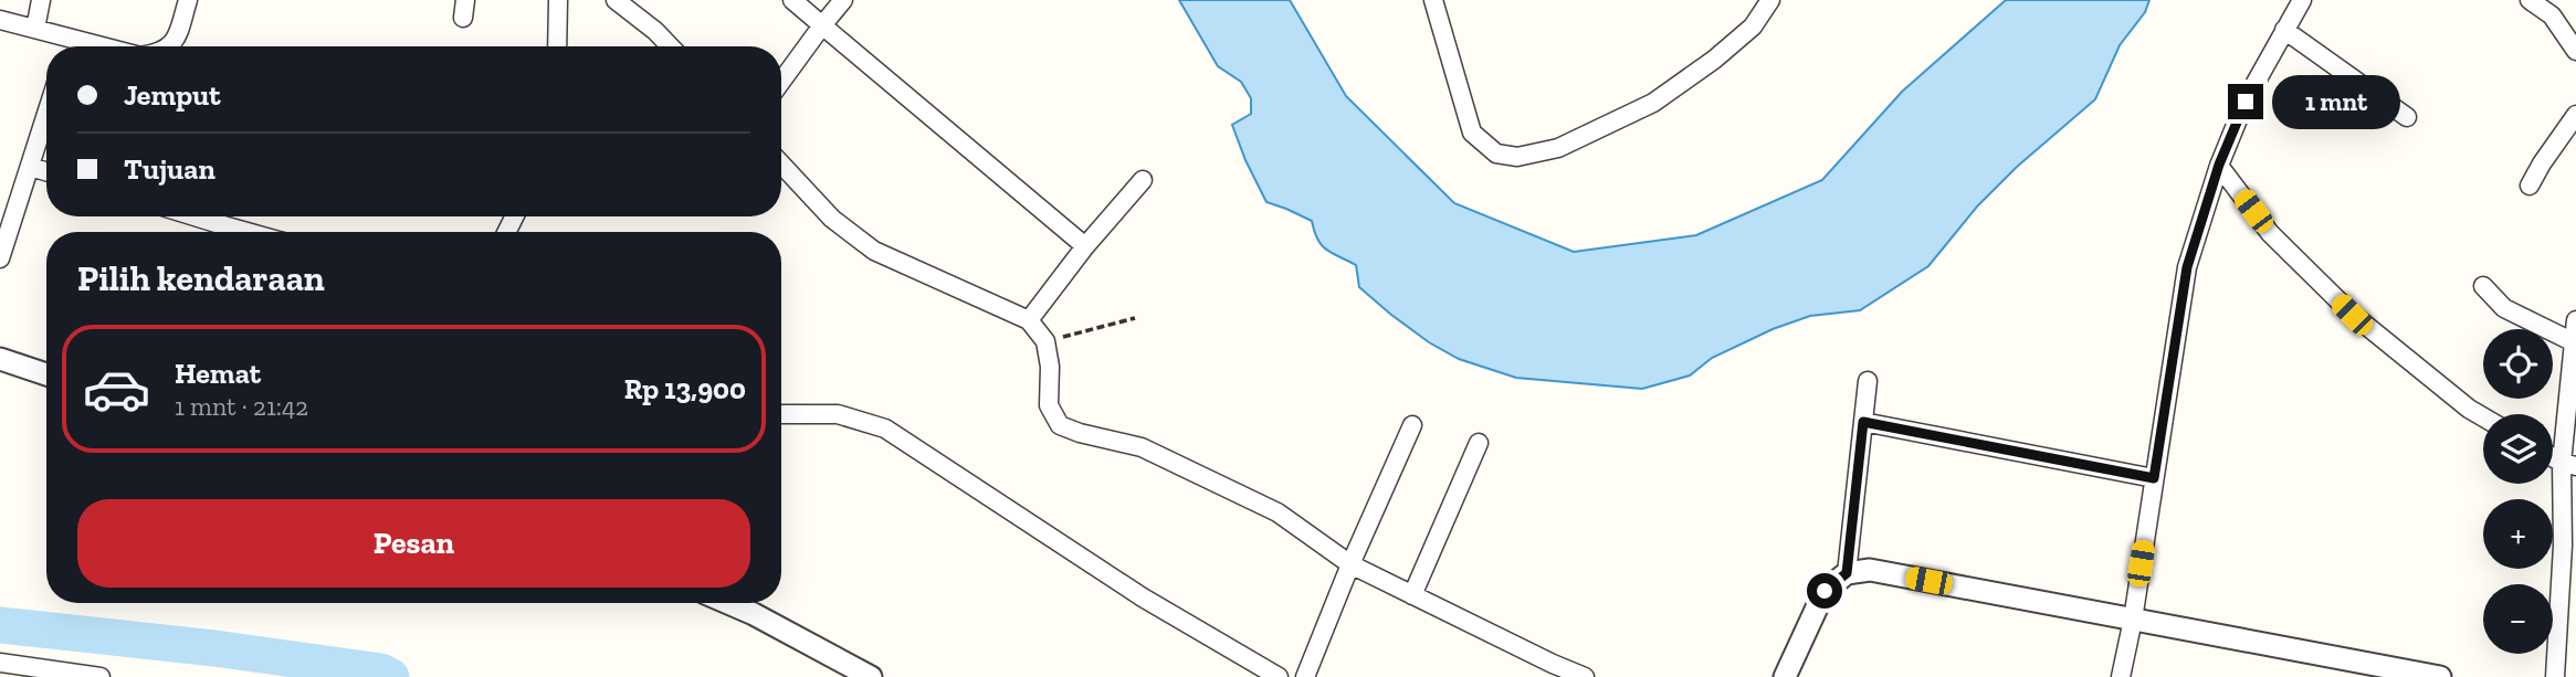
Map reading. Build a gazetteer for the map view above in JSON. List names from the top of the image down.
{
  "page": {
    "banner": ["Jemput", "Tujuan"],
    "bubble": "1 mnt",
    "heading": "Pilih kendaraan",
    "list": [
      {
        "name": "Hemat",
        "note": "1 mnt · 21:42",
        "value": "Rp 13,900"
      }
    ],
    "map_buttons": ["+", "−"],
    "buttons": "Pesan"
  }
}
